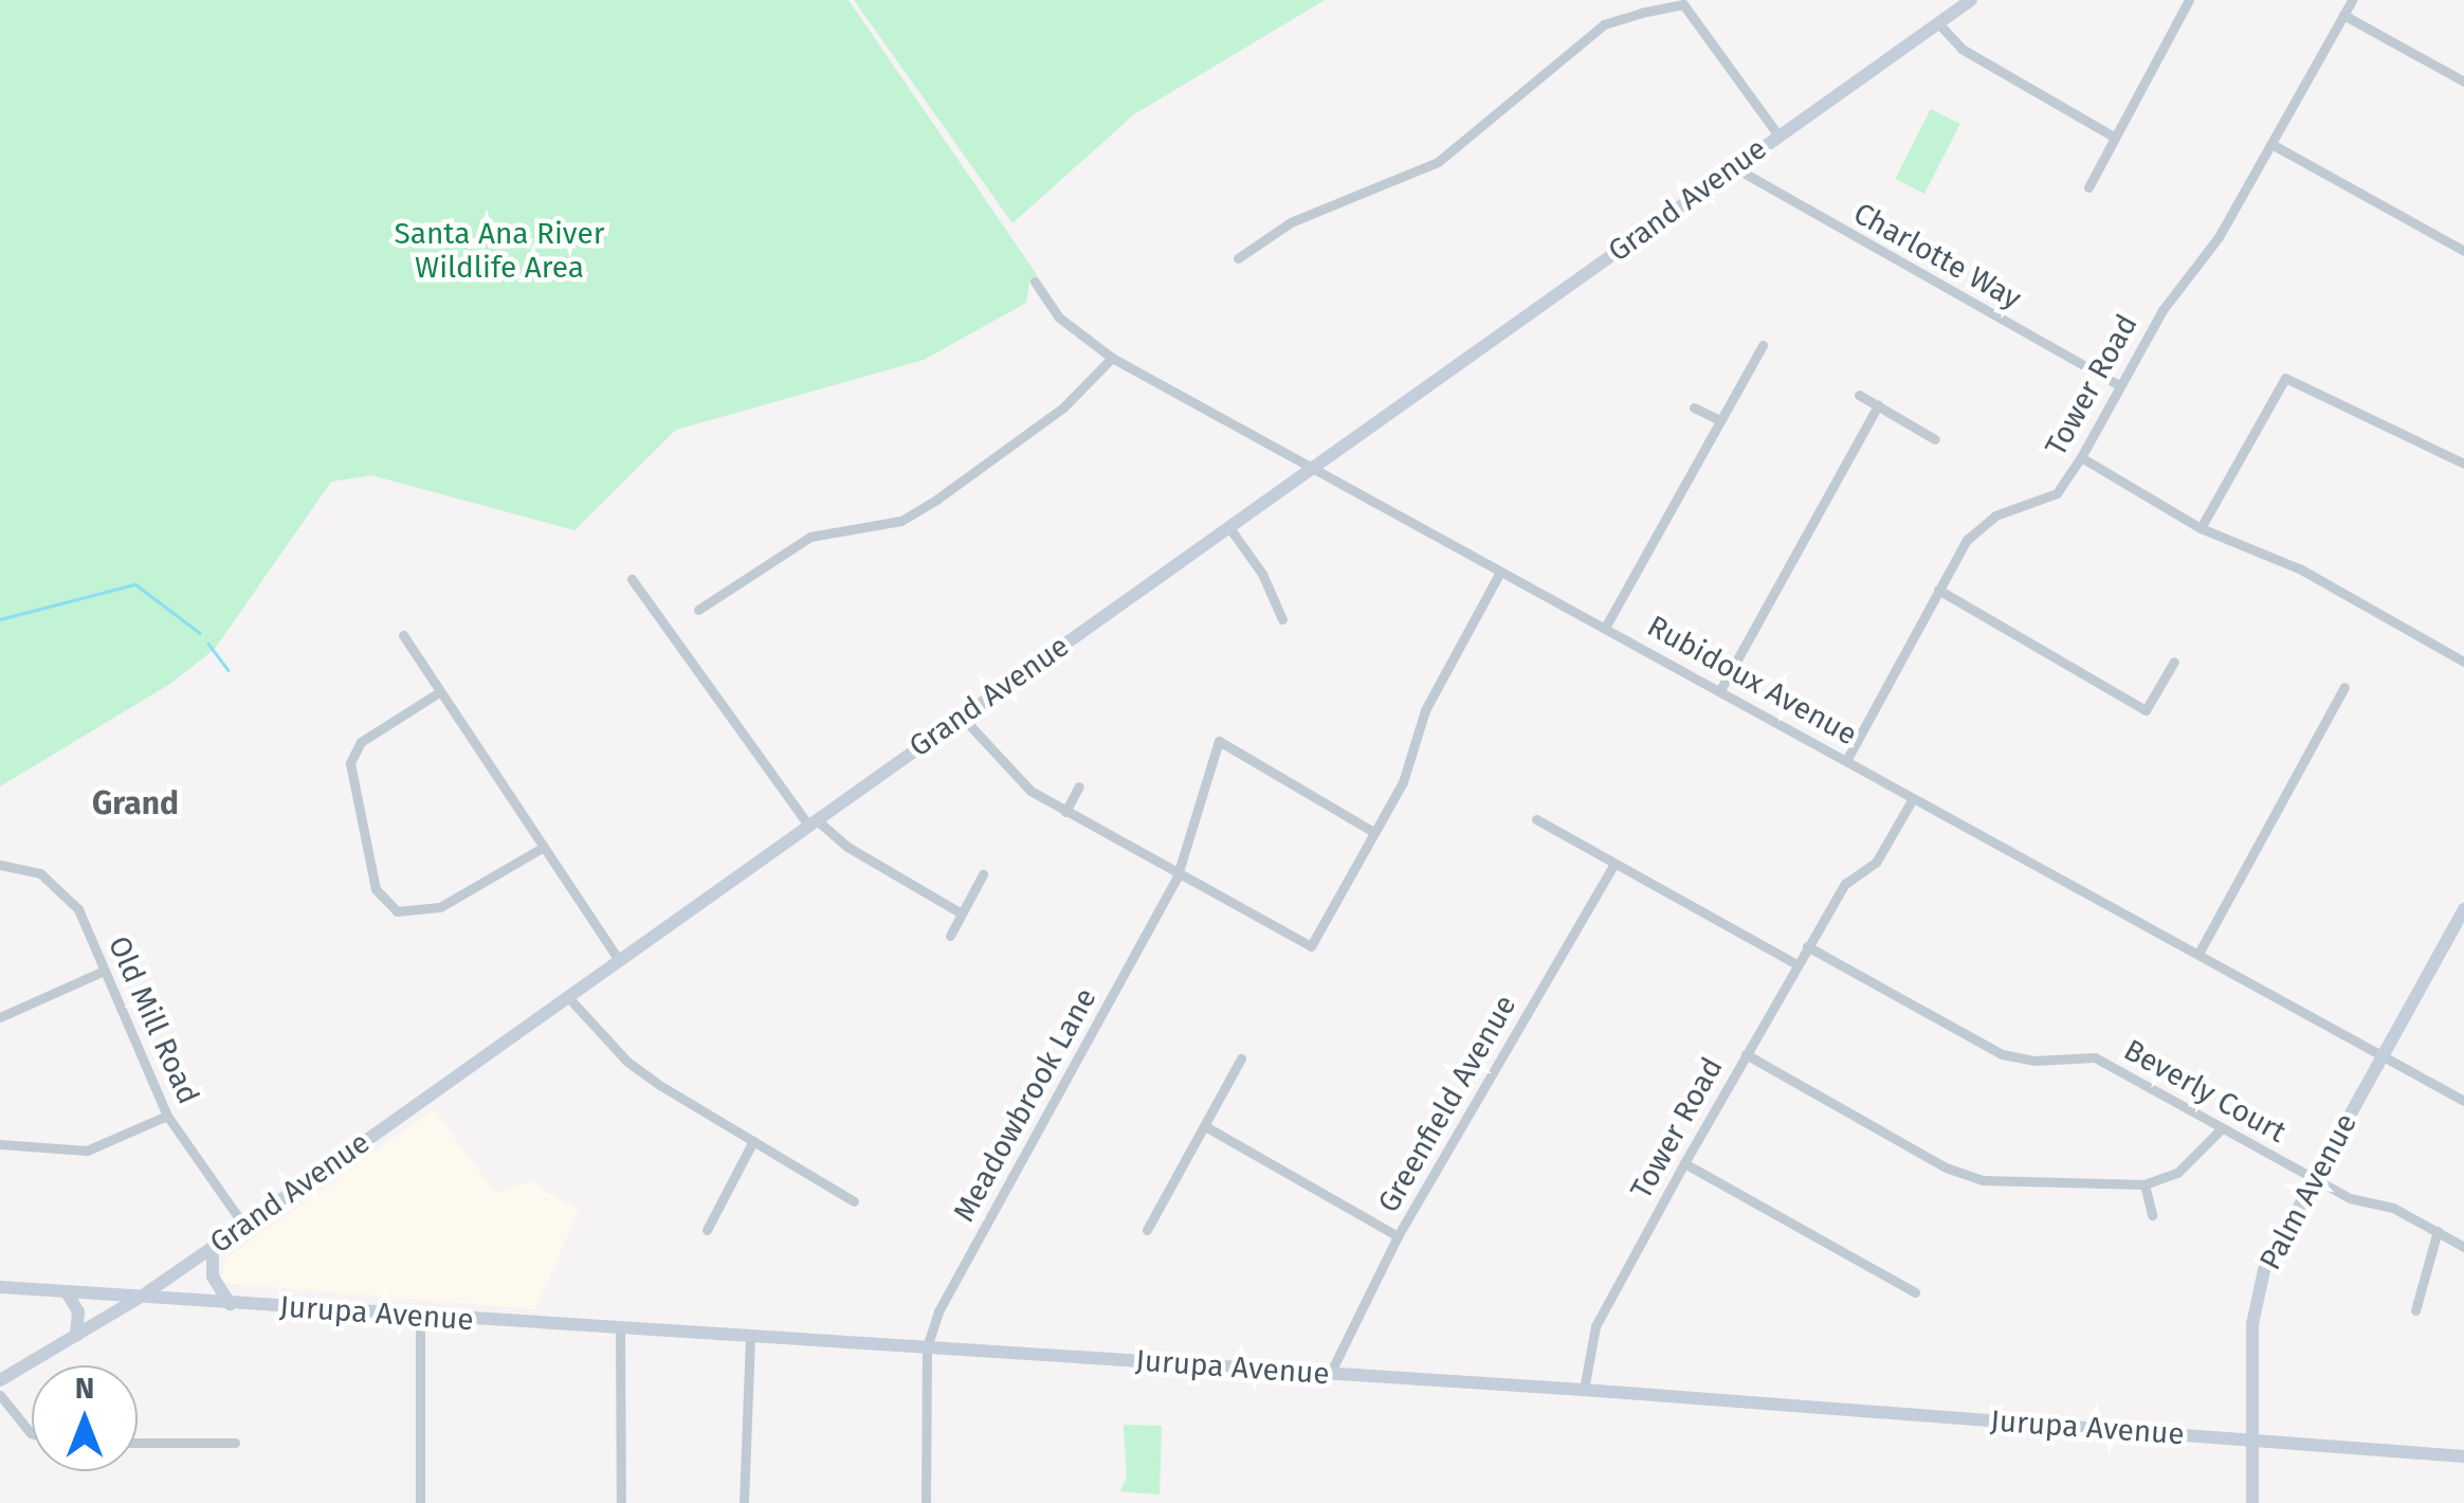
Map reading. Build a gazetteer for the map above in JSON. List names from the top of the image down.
{
  "streets": {
    "street": [
      "Grand Avenue",
      "Charlotte Way",
      "Tower Road",
      "Rubidoux Avenue",
      "Old Mill Road",
      "Beverly Court",
      "Greenfield Avenue",
      "Meadowbrook Lane",
      "Palm Avenue",
      "Jurupa Avenue"
    ]
  },
  "crossings": [
    ["Grand Avenue", "Charlotte Way"],
    ["Grand Avenue", "Rubidoux Avenue"],
    ["Grand Avenue", "Old Mill Road"],
    ["Grand Avenue", "Jurupa Avenue"],
    ["Charlotte Way", "Tower Road"],
    ["Tower Road", "Rubidoux Avenue"],
    ["Tower Road", "Beverly Court"],
    ["Tower Road", "Jurupa Avenue"],
    ["Rubidoux Avenue", "Palm Avenue"],
    ["Beverly Court", "Palm Avenue"],
    ["Greenfield Avenue", "Jurupa Avenue"],
    ["Meadowbrook Lane", "Jurupa Avenue"],
    ["Palm Avenue", "Jurupa Avenue"]
  ],
  "districts": ["Grand"],
  "parks": ["Santa Ana River Wildlife Area"],
  "north": "top"
}
